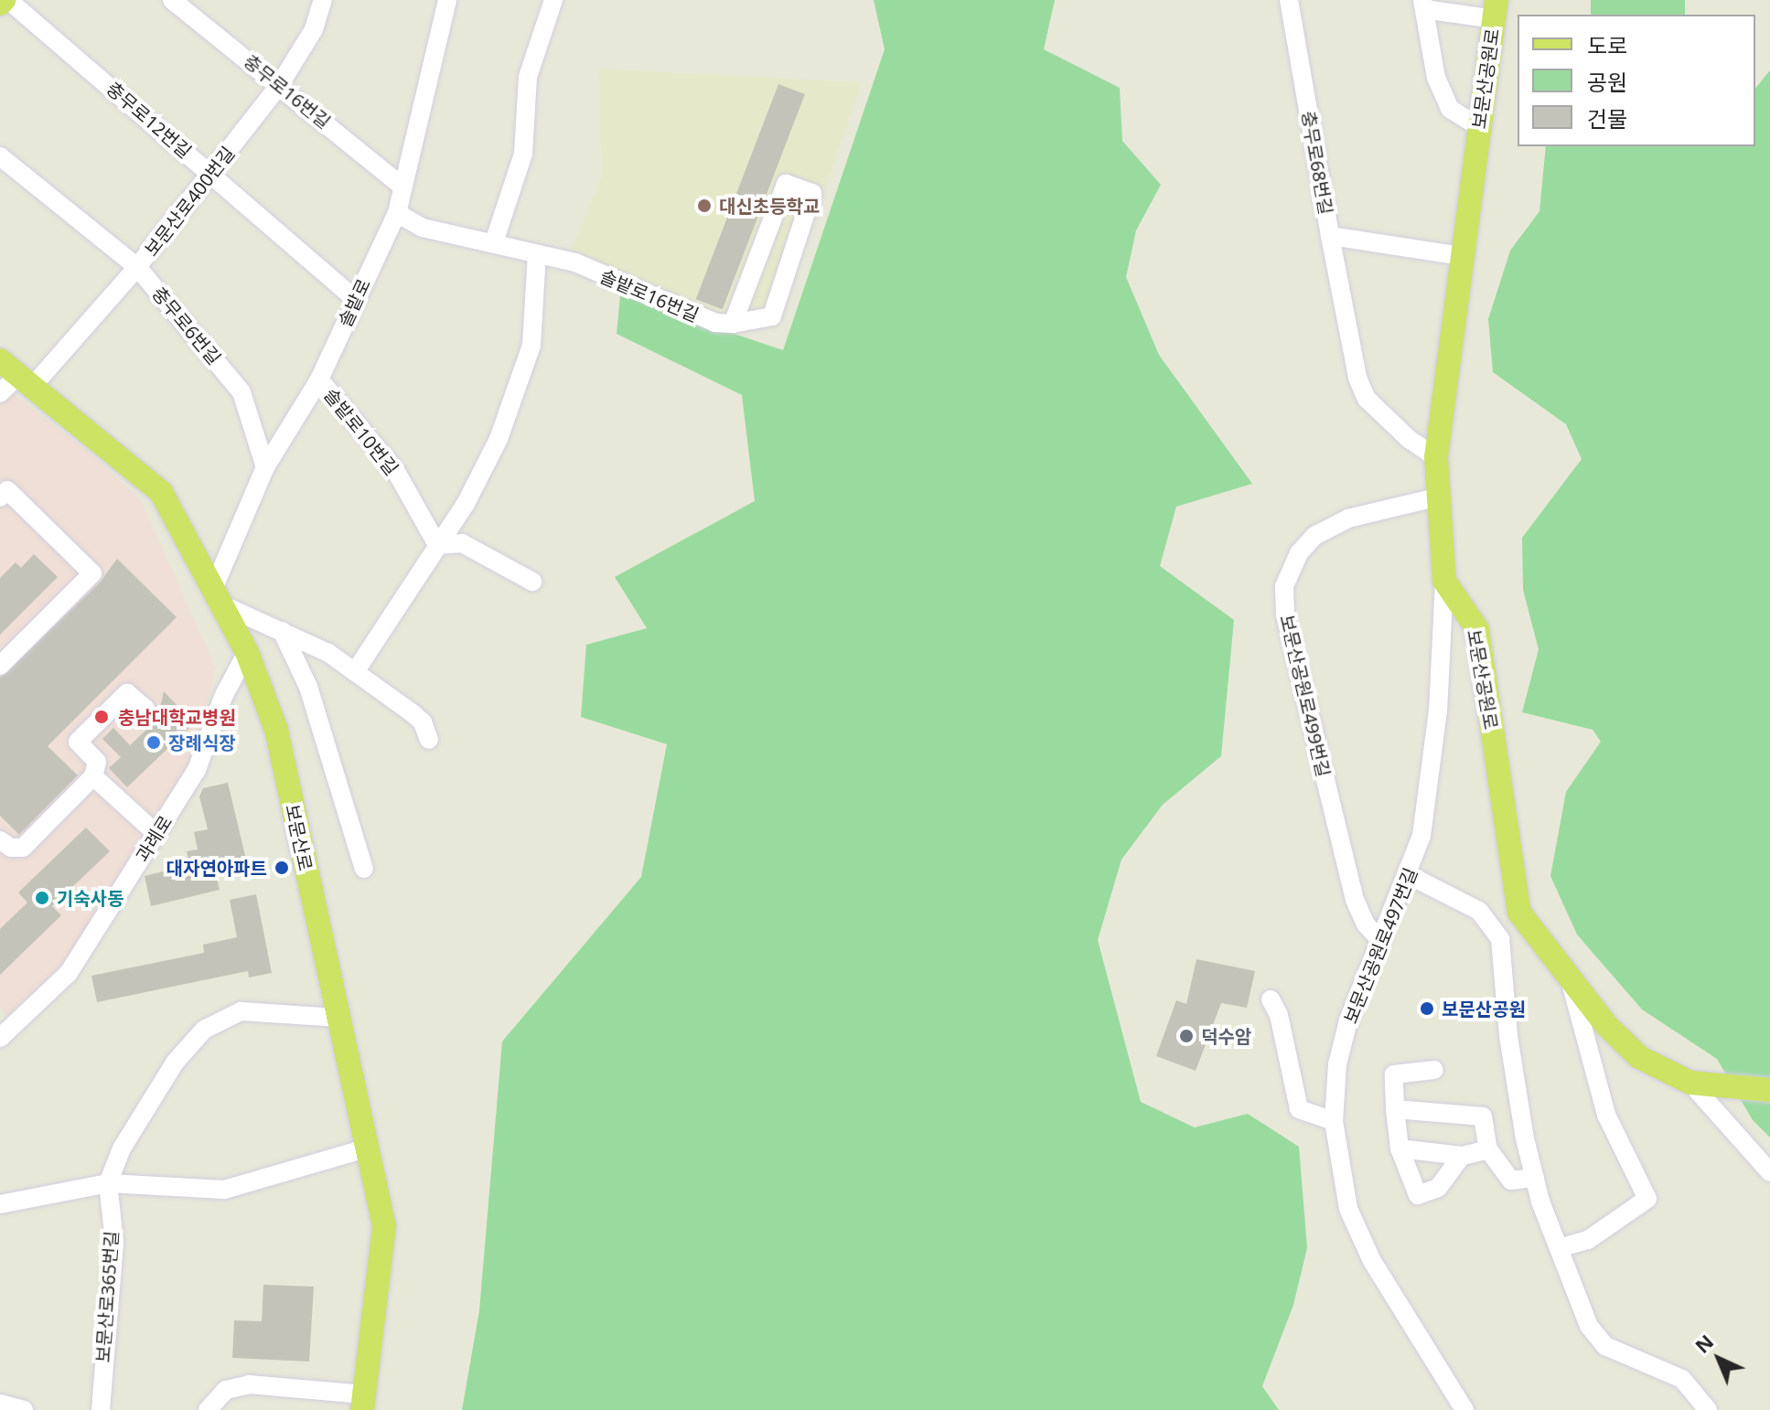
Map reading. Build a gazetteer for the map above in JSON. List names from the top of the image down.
{
  "streets": {
    "main road": ["보문산공원로", "보문산로"],
    "street": [
      "충무로16번길",
      "충무로12번길",
      "충무로68번길",
      "보문산로400번길",
      "솔밭로16번길",
      "솔밭로",
      "충무로6번길",
      "솔밭로10번길",
      "보문산공원로499번길",
      "과례로",
      "보문산공원로497번길",
      "보문산로365번길"
    ]
  },
  "crossings": [
    ["보문산공원로", "충무로68번길"],
    ["보문산공원로", "보문산공원로499번길"],
    ["보문산공원로", "보문산공원로497번길"],
    ["충무로16번길", "보문산로400번길"],
    ["충무로16번길", "솔밭로"],
    ["충무로12번길", "보문산로400번길"],
    ["충무로12번길", "솔밭로"],
    ["보문산로400번길", "충무로6번길"],
    ["보문산로400번길", "보문산로"],
    ["솔밭로16번길", "솔밭로"],
    ["솔밭로", "충무로6번길"],
    ["솔밭로", "솔밭로10번길"],
    ["솔밭로", "보문산로"],
    ["보문산공원로499번길", "보문산공원로497번길"],
    ["보문산로", "과례로"],
    ["보문산로", "보문산로365번길"]
  ],
  "places": [
    "대신초등학교",
    "충남대학교병원",
    "장례식장",
    "대자연아파트",
    "기숙사동",
    "보문산공원",
    "덕수암"
  ],
  "legend": ["도로", "공원", "건물"],
  "north": "top left"
}
